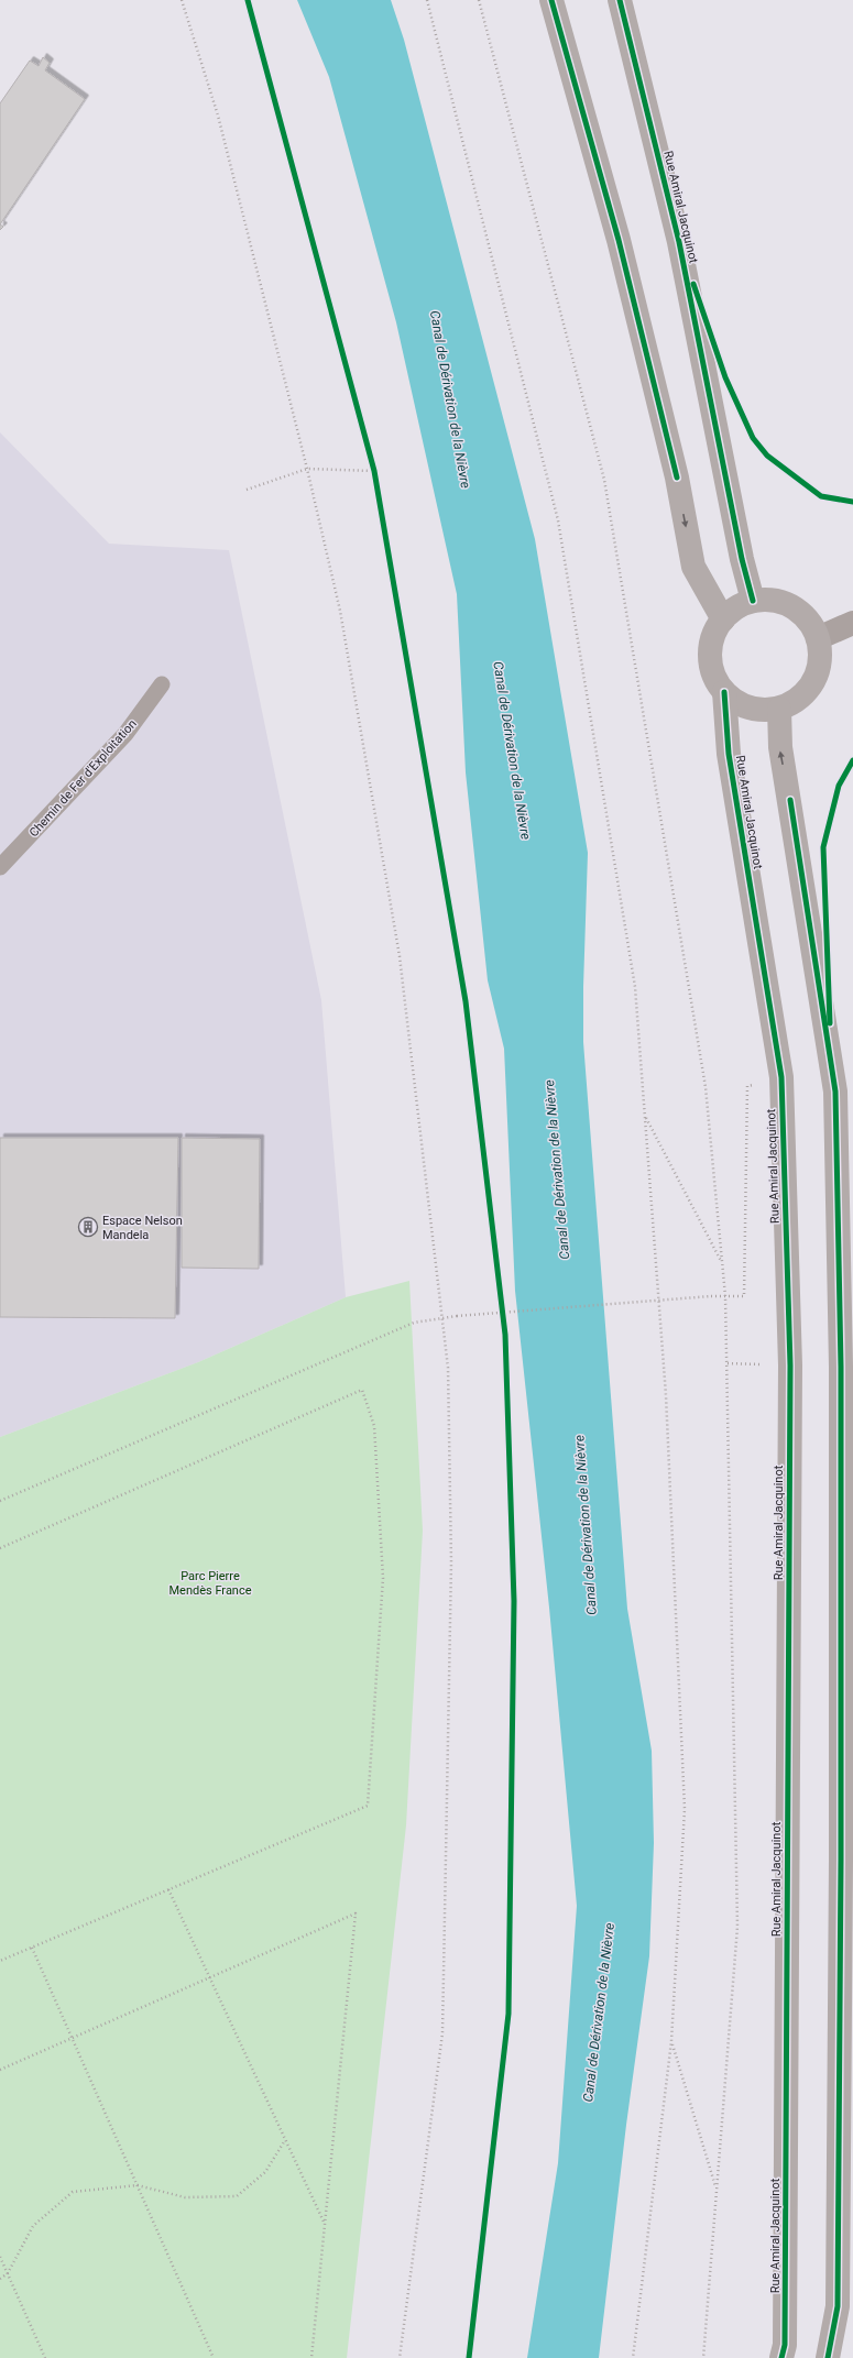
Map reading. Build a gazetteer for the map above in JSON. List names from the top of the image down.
{
  "streets": {
    "main road": ["Rue Amiral Jacquinot"],
    "lane": ["Chemin de Fer d'Exploitation"]
  },
  "water": ["Canal de Dérivation de la Nièvre"],
  "parks": ["Parc Pierre Mendès France"],
  "places": {
    "building": ["Espace Nelson Mandela"]
  }
}
